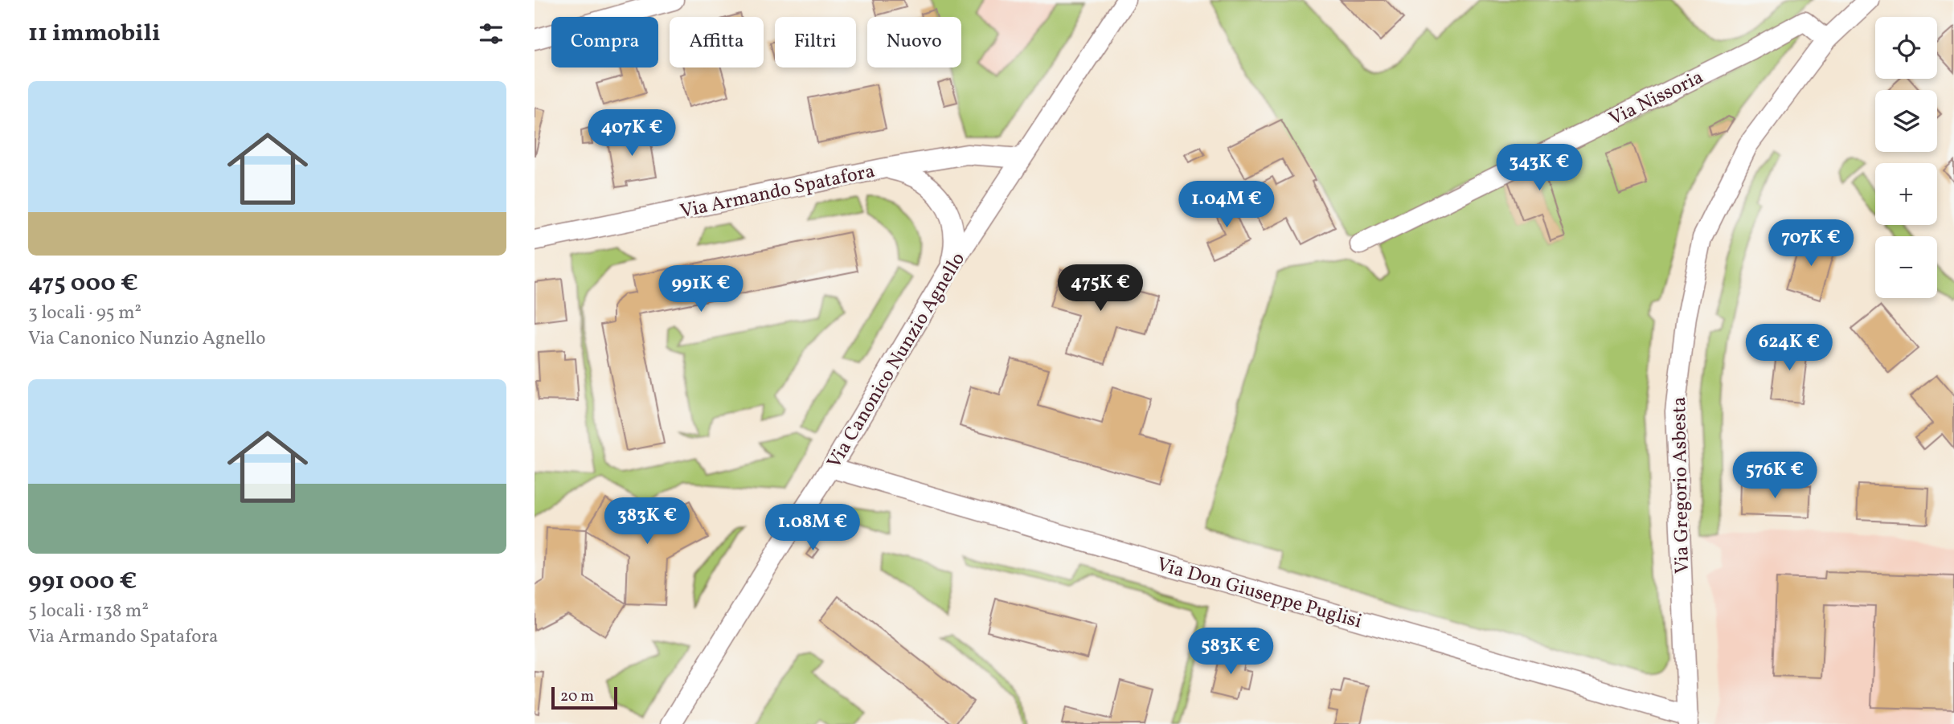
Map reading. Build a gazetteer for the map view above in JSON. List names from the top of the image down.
{
  "streets": {
    "street": [
      "Via Nissoria",
      "Via Armando Spatafora",
      "Via Canonico Nunzio Agnello",
      "Via Gregorio Asbesta",
      "Via Don Giuseppe Puglisi"
    ]
  },
  "crossings": [
    ["Via Nissoria", "Via Gregorio Asbesta"],
    ["Via Armando Spatafora", "Via Canonico Nunzio Agnello"],
    ["Via Canonico Nunzio Agnello", "Via Don Giuseppe Puglisi"],
    ["Via Gregorio Asbesta", "Via Don Giuseppe Puglisi"]
  ],
  "scale_bar": "20 m",
  "page": {
    "heading": "11 immobili",
    "map_buttons": ["+", "−"],
    "chip": [
      "Compra",
      "Affitta",
      "Filtri",
      "Nuovo"
    ],
    "list": [
      {
        "name": "475 000 €",
        "note": "3 locali · 95 m² · Via Canonico Nunzio Agnello"
      },
      {
        "name": "991 000 €",
        "note": "5 locali · 138 m² · Via Armando Spatafora"
      }
    ],
    "price": [
      "407K €",
      "343K €",
      "1.04M €",
      "707K €",
      "475K €",
      "991K €",
      "624K €",
      "576K €",
      "383K €",
      "1.08M €",
      "583K €"
    ],
    "scale": "20 m"
  }
}
